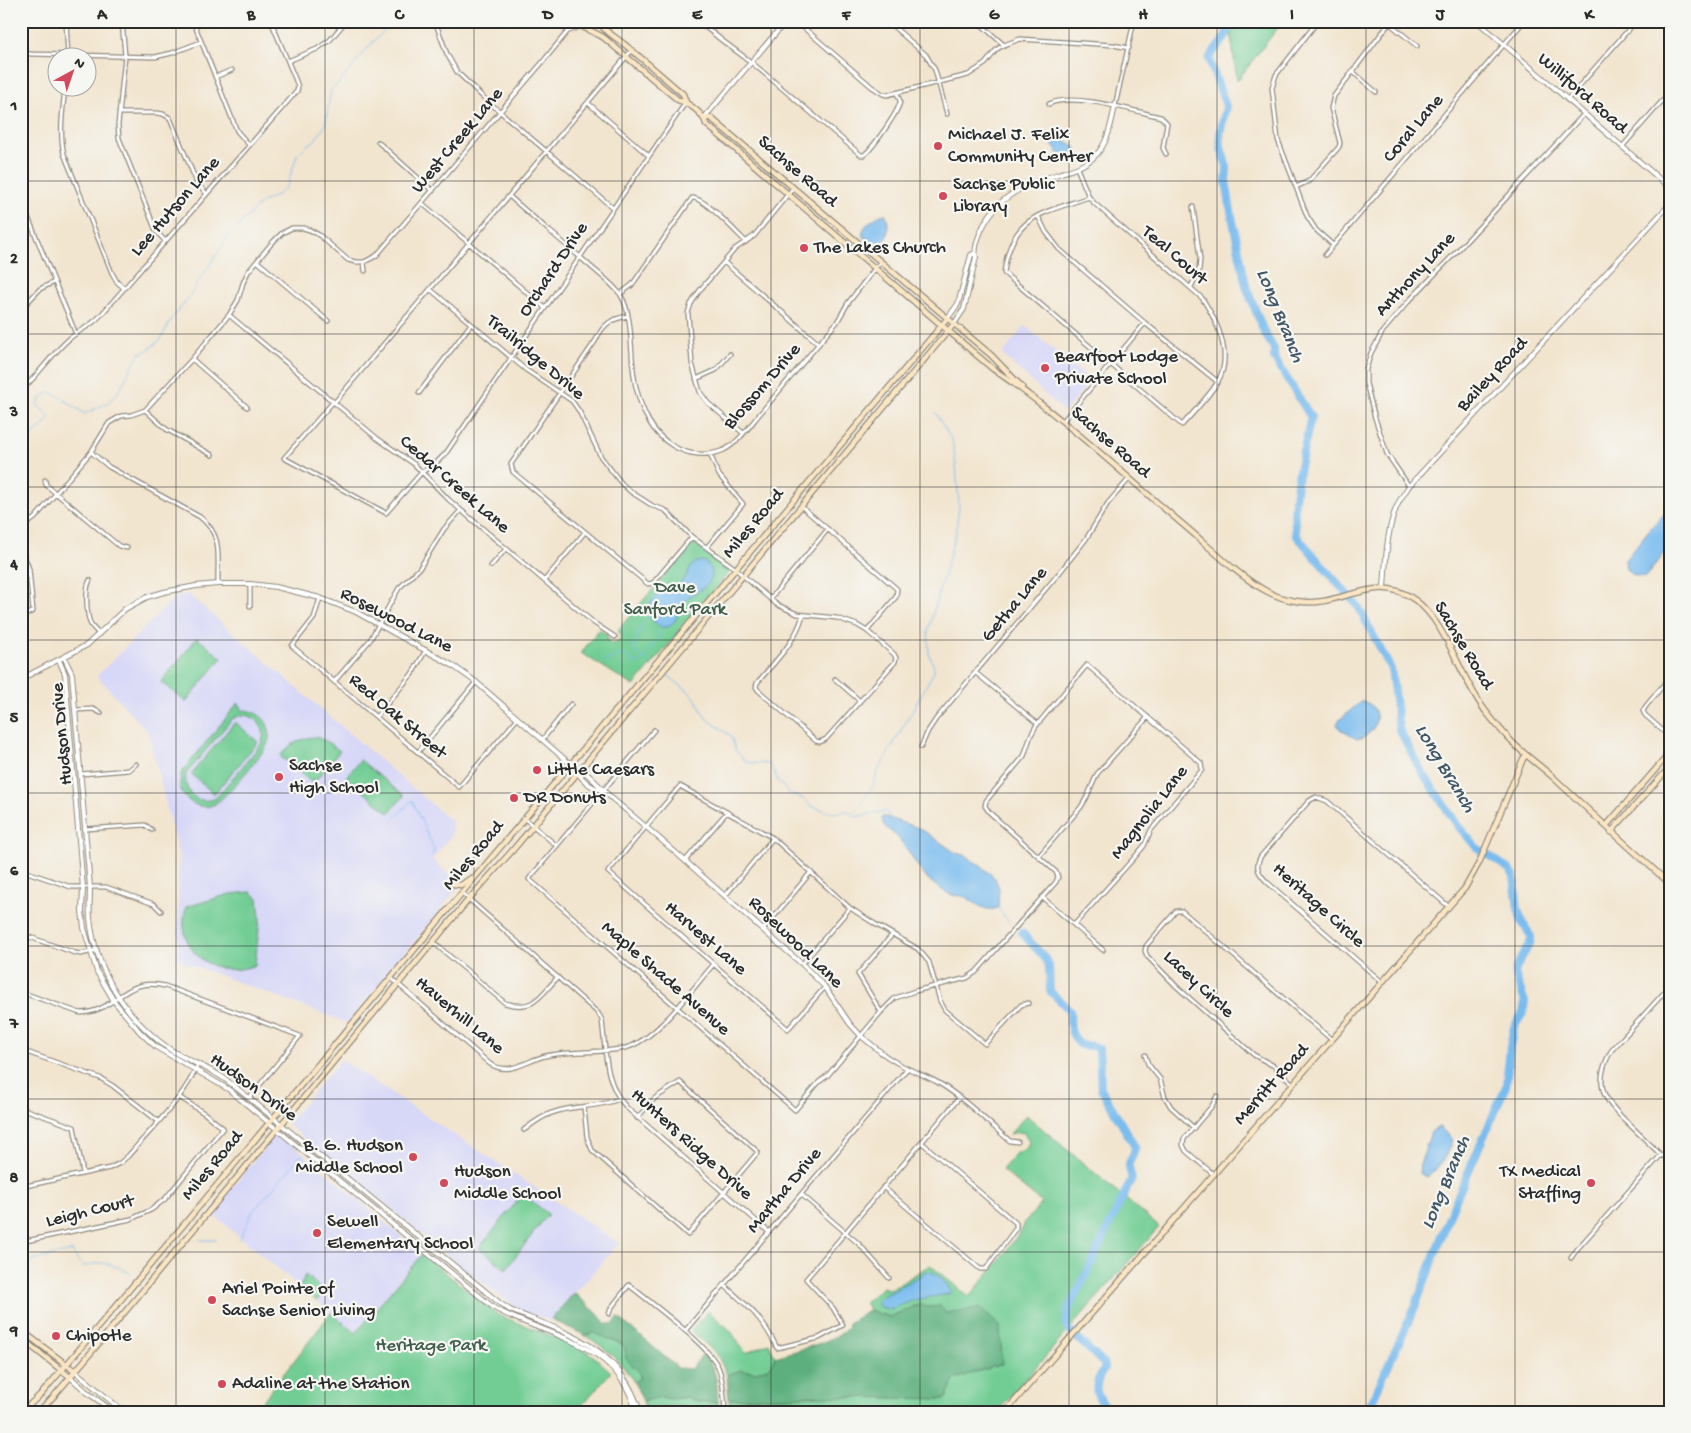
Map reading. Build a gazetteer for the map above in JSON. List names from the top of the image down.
{
  "streets": {
    "main road": ["Sachse Road", "Miles Road", "Merritt Road"],
    "street": [
      "Williford Road",
      "Coral Lane",
      "West Creek Lane",
      "Lee Hutson Lane",
      "Teal Court",
      "Orchard Drive",
      "Anthony Lane",
      "Trailridge Drive",
      "Bailey Road",
      "Blossom Drive",
      "Cedar Creek Lane",
      "Getha Lane",
      "Rosewood Lane",
      "Red Oak Street",
      "Hudson Drive",
      "Magnolia Lane",
      "Heritage Circle",
      "Harvest Lane",
      "Maple Shade Avenue",
      "Lacey Circle",
      "Haverhill Lane",
      "Hunters Ridge Drive",
      "Martha Drive",
      "Leigh Court"
    ]
  },
  "crossings": [
    ["Williford Road", "Coral Lane"],
    ["Williford Road", "Anthony Lane"],
    ["West Creek Lane", "Sachse Road"],
    ["Sachse Road", "Orchard Drive"],
    ["Sachse Road", "Bailey Road"],
    ["Sachse Road", "Blossom Drive"],
    ["Sachse Road", "Miles Road"],
    ["Sachse Road", "Getha Lane"],
    ["Sachse Road", "Merritt Road"],
    ["Orchard Drive", "Trailridge Drive"],
    ["Orchard Drive", "Blossom Drive"],
    ["Orchard Drive", "Cedar Creek Lane"],
    ["Anthony Lane", "Bailey Road"],
    ["Trailridge Drive", "Miles Road"],
    ["Miles Road", "Rosewood Lane"],
    ["Miles Road", "Hudson Drive"],
    ["Miles Road", "Haverhill Lane"],
    ["Miles Road", "Hunters Ridge Drive"],
    ["Rosewood Lane", "Red Oak Street"],
    ["Rosewood Lane", "Hudson Drive"],
    ["Rosewood Lane", "Harvest Lane"],
    ["Rosewood Lane", "Maple Shade Avenue"],
    ["Rosewood Lane", "Martha Drive"],
    ["Heritage Circle", "Merritt Road"],
    ["Harvest Lane", "Haverhill Lane"],
    ["Maple Shade Avenue", "Haverhill Lane"],
    ["Lacey Circle", "Merritt Road"],
    ["Haverhill Lane", "Hunters Ridge Drive"],
    ["Hunters Ridge Drive", "Martha Drive"]
  ],
  "water": ["Long Branch"],
  "parks": ["Dave Sanford Park", "Heritage Park"],
  "places": [
    "Michael J. Felix Community Center",
    "Sachse Public Library",
    "The Lakes Church",
    "Bearfoot Lodge Private School",
    "Little Caesars",
    "Sachse High School",
    "DR Donuts",
    "B. G. Hudson Middle School",
    "Hudson Middle School",
    "TX Medical Staffing",
    "Sewell Elementary School",
    "Ariel Pointe of Sachse Senior Living",
    "Chipotle",
    "Adaline at the Station"
  ],
  "north": "top right",
  "grid": {
    "columns": [
      "A",
      "B",
      "C",
      "D",
      "E",
      "F",
      "G",
      "H",
      "I",
      "J",
      "K"
    ],
    "rows": [
      "1",
      "2",
      "3",
      "4",
      "5",
      "6",
      "7",
      "8",
      "9"
    ]
  }
}
